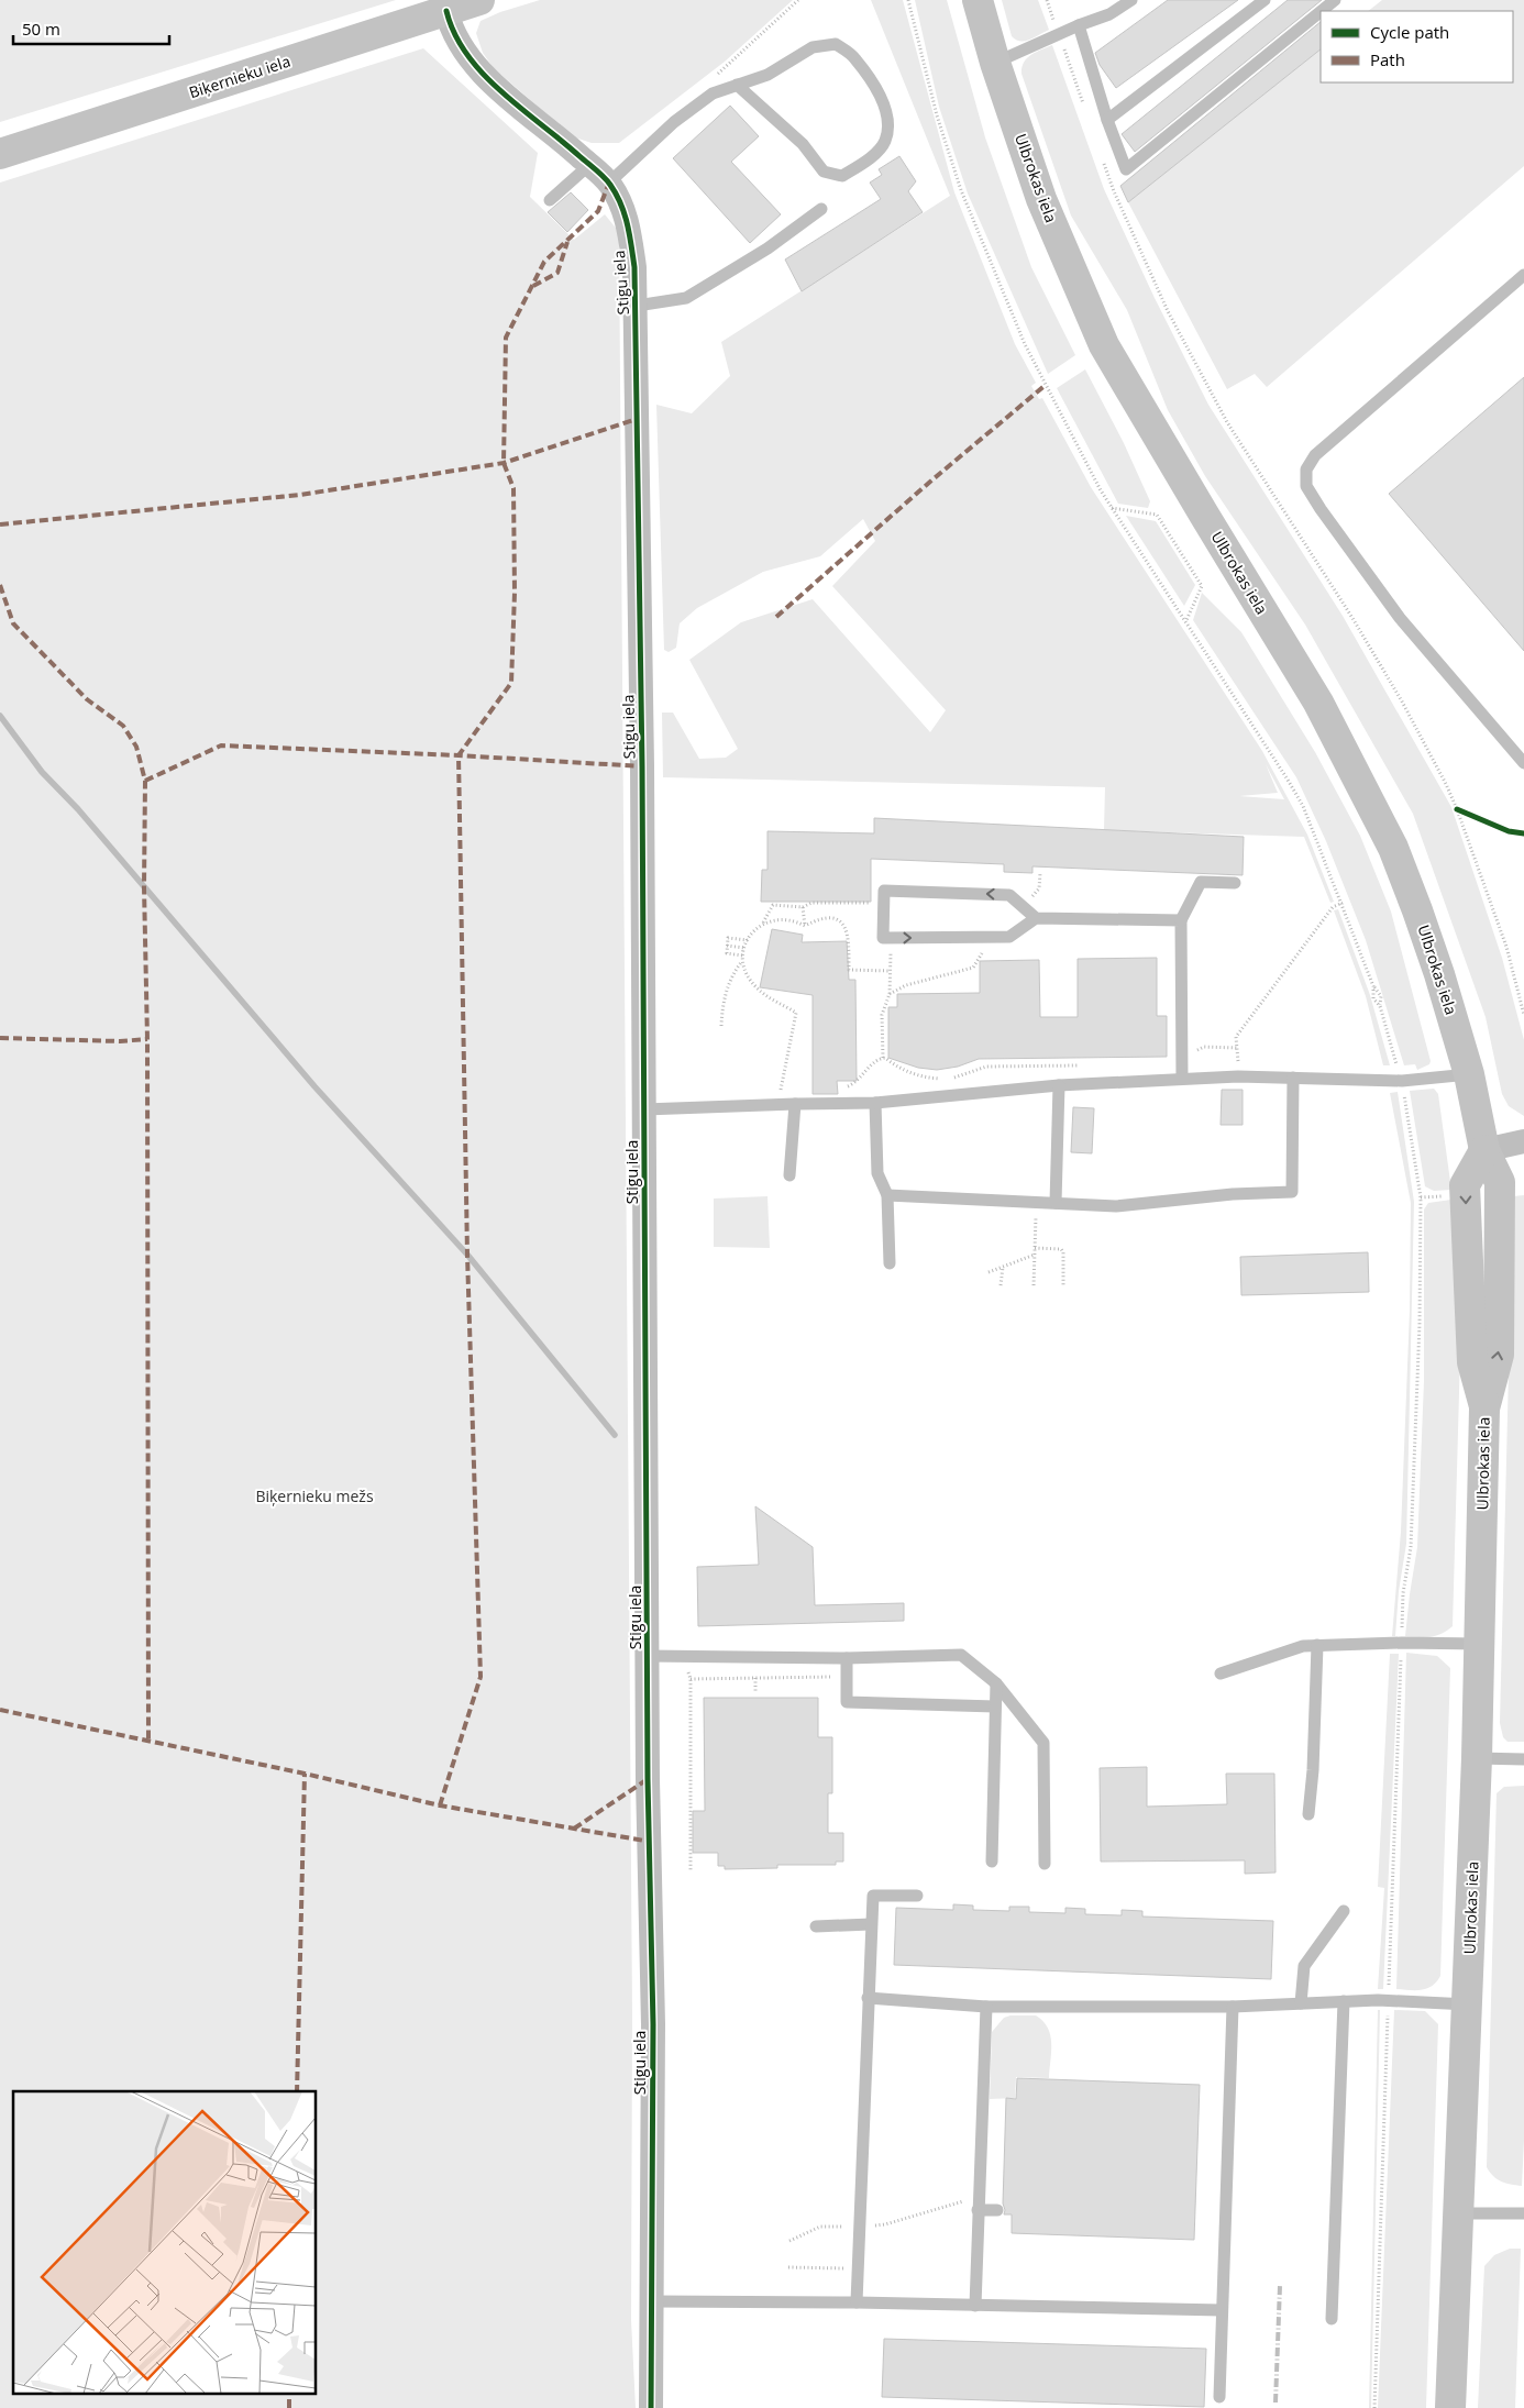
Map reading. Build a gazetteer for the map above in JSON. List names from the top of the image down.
{
  "streets": {
    "main road": ["Biķernieku iela", "Ulbrokas iela"],
    "street": ["Stigu iela"]
  },
  "crossings": [
    ["Biķernieku iela", "Stigu iela"]
  ],
  "parks": ["Biķernieku mežs"],
  "legend": ["Cycle path", "Path"],
  "scale_bar": "50 m"
}
